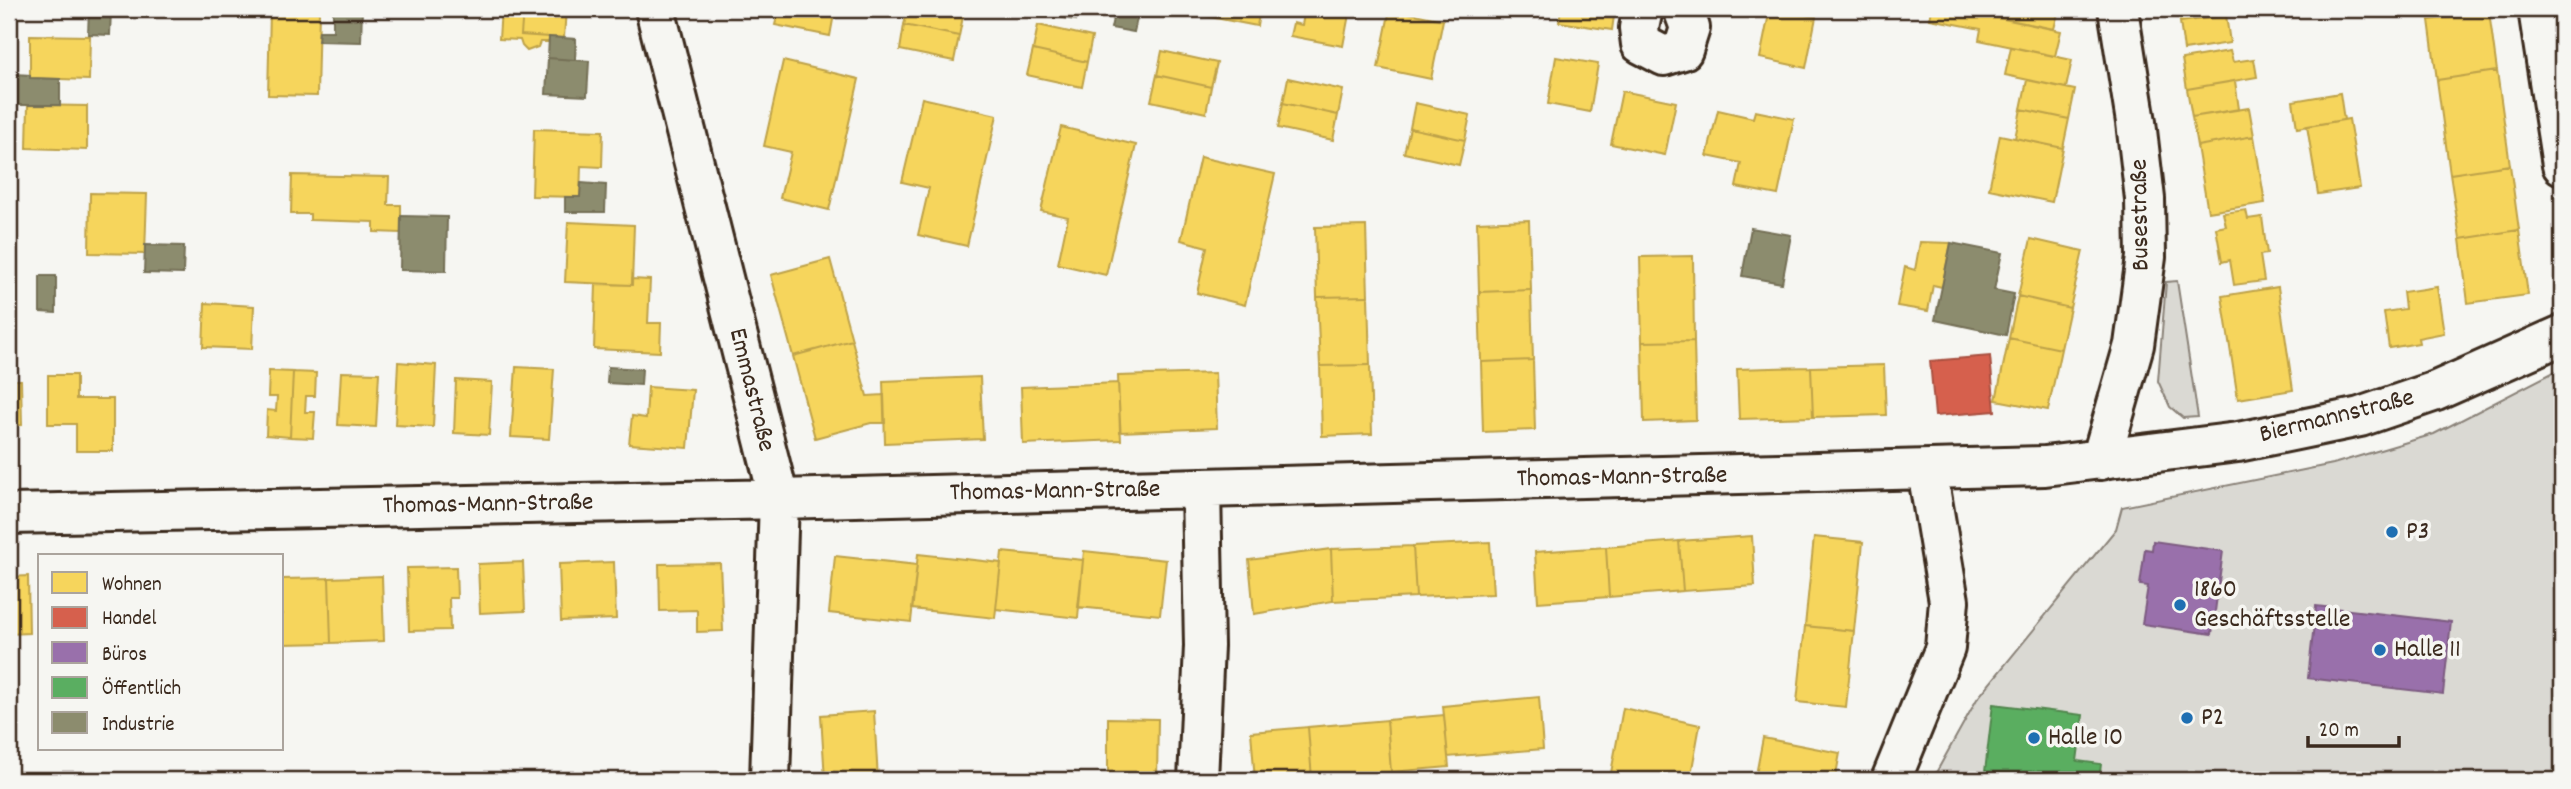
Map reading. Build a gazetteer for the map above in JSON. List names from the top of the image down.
{
  "streets": {
    "street": [
      "Busestraße",
      "Emmastraße",
      "Biermannstraße",
      "Thomas-Mann-Straße"
    ]
  },
  "crossings": [
    ["Busestraße", "Biermannstraße"],
    ["Busestraße", "Thomas-Mann-Straße"],
    ["Emmastraße", "Thomas-Mann-Straße"],
    ["Biermannstraße", "Thomas-Mann-Straße"]
  ],
  "places": [
    "P3",
    "1860 Geschäftsstelle",
    "Halle 11",
    "P2",
    "Halle 10"
  ],
  "legend": [
    "Wohnen",
    "Handel",
    "Büros",
    "Öffentlich",
    "Industrie"
  ],
  "scale_bar": "20 m"
}
